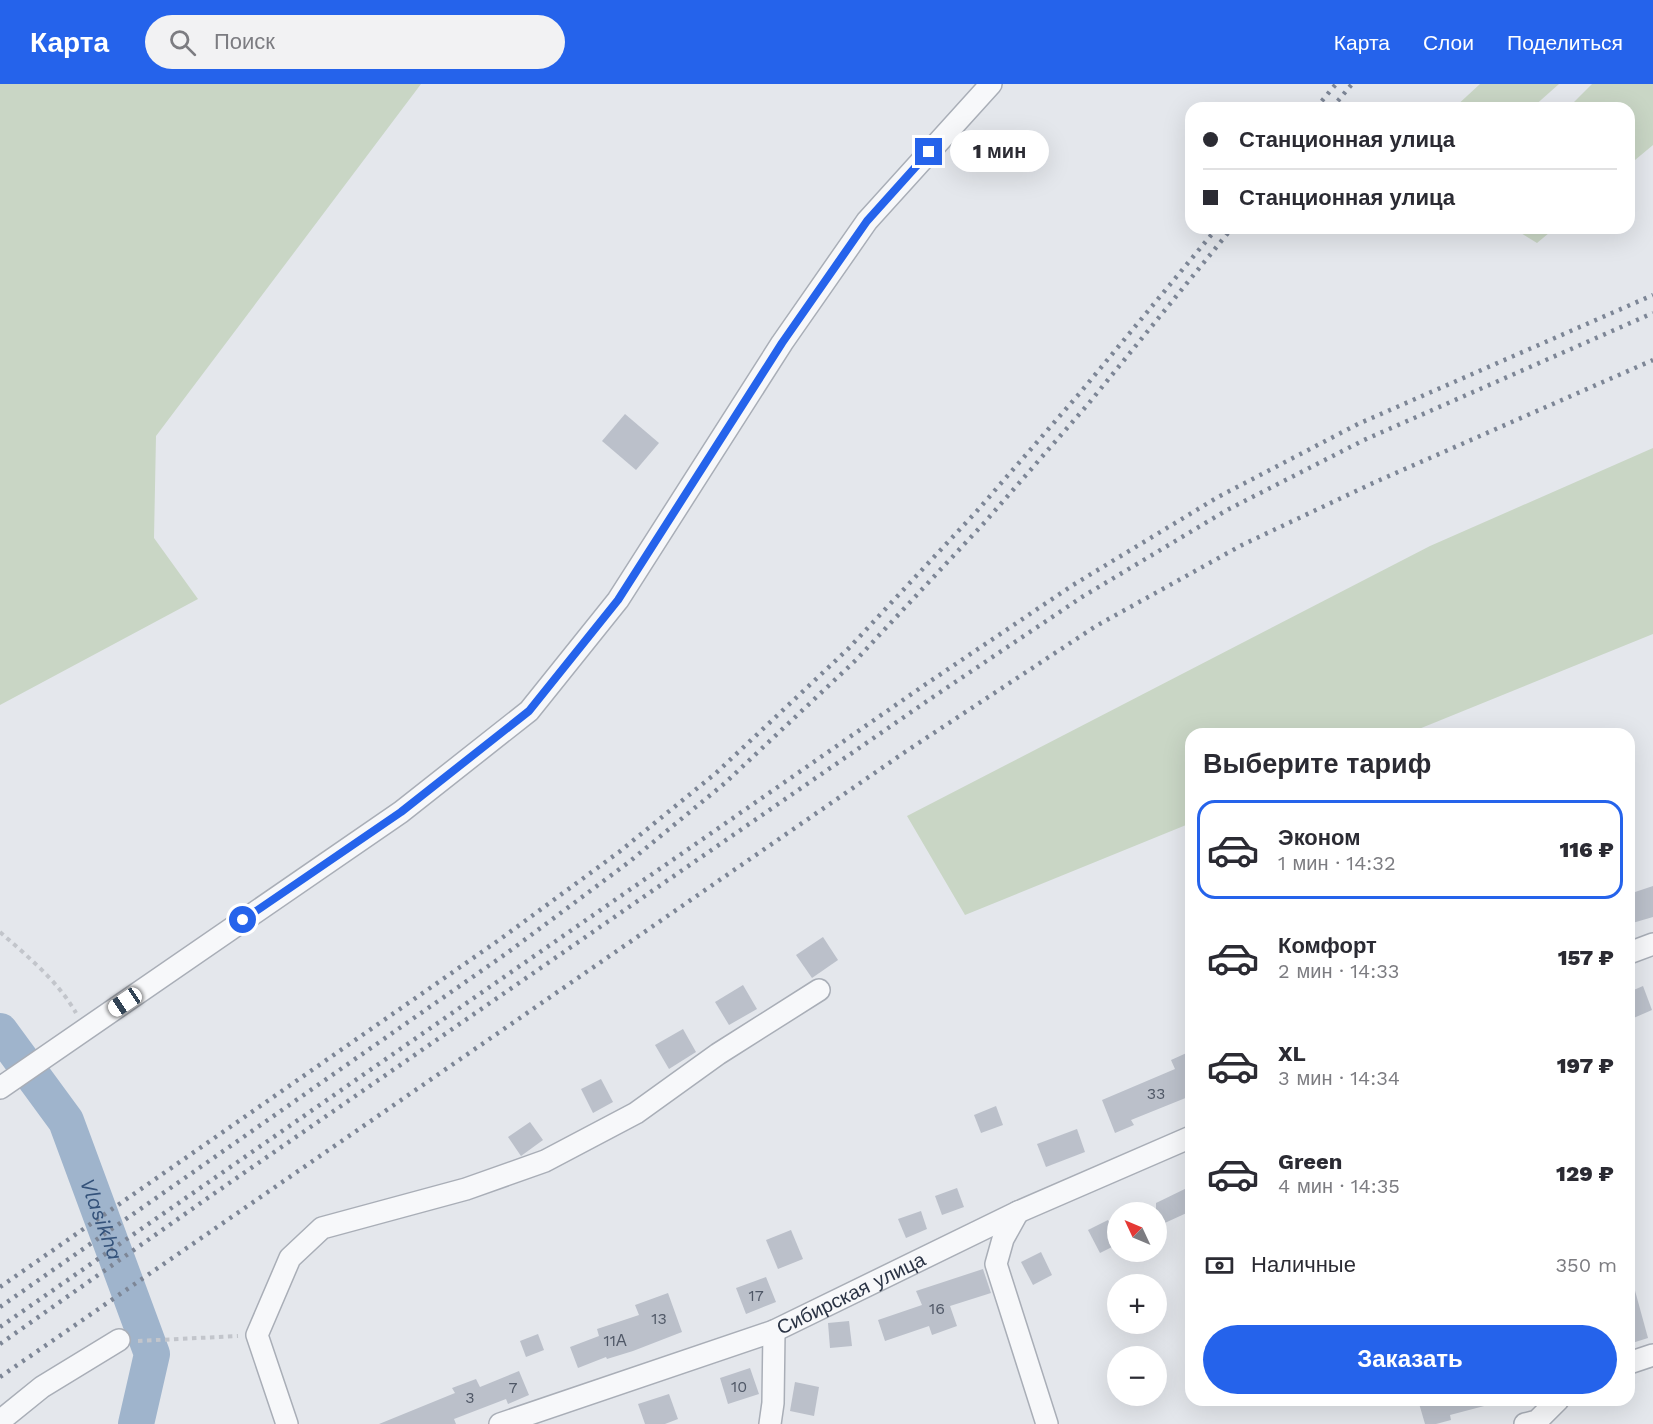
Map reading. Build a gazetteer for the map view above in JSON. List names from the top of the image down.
{
  "streets": {
    "street": ["Сибирская улица"]
  },
  "water": ["Vlasikha"],
  "house_numbers": [
    "33",
    "17",
    "16",
    "13",
    "11А",
    "10",
    "7",
    "3"
  ],
  "north": "top left",
  "page": {
    "header": "Карта",
    "search": "Поиск",
    "nav": ["Карта", "Слои", "Поделиться"],
    "banner": ["Станционная улица", "Станционная улица"],
    "bubble": "1 мин",
    "heading": "Выберите тариф",
    "list": [
      {
        "name": "Эконом",
        "note": "1 мин · 14:32",
        "value": "116 ₽"
      },
      {
        "name": "Комфорт",
        "note": "2 мин · 14:33",
        "value": "157 ₽"
      },
      {
        "name": "XL",
        "note": "3 мин · 14:34",
        "value": "197 ₽"
      },
      {
        "name": "Green",
        "note": "4 мин · 14:35",
        "value": "129 ₽"
      }
    ],
    "map_buttons": ["+", "−"],
    "pay": ["Наличные", "350 m"],
    "buttons": "Заказать"
  }
}
